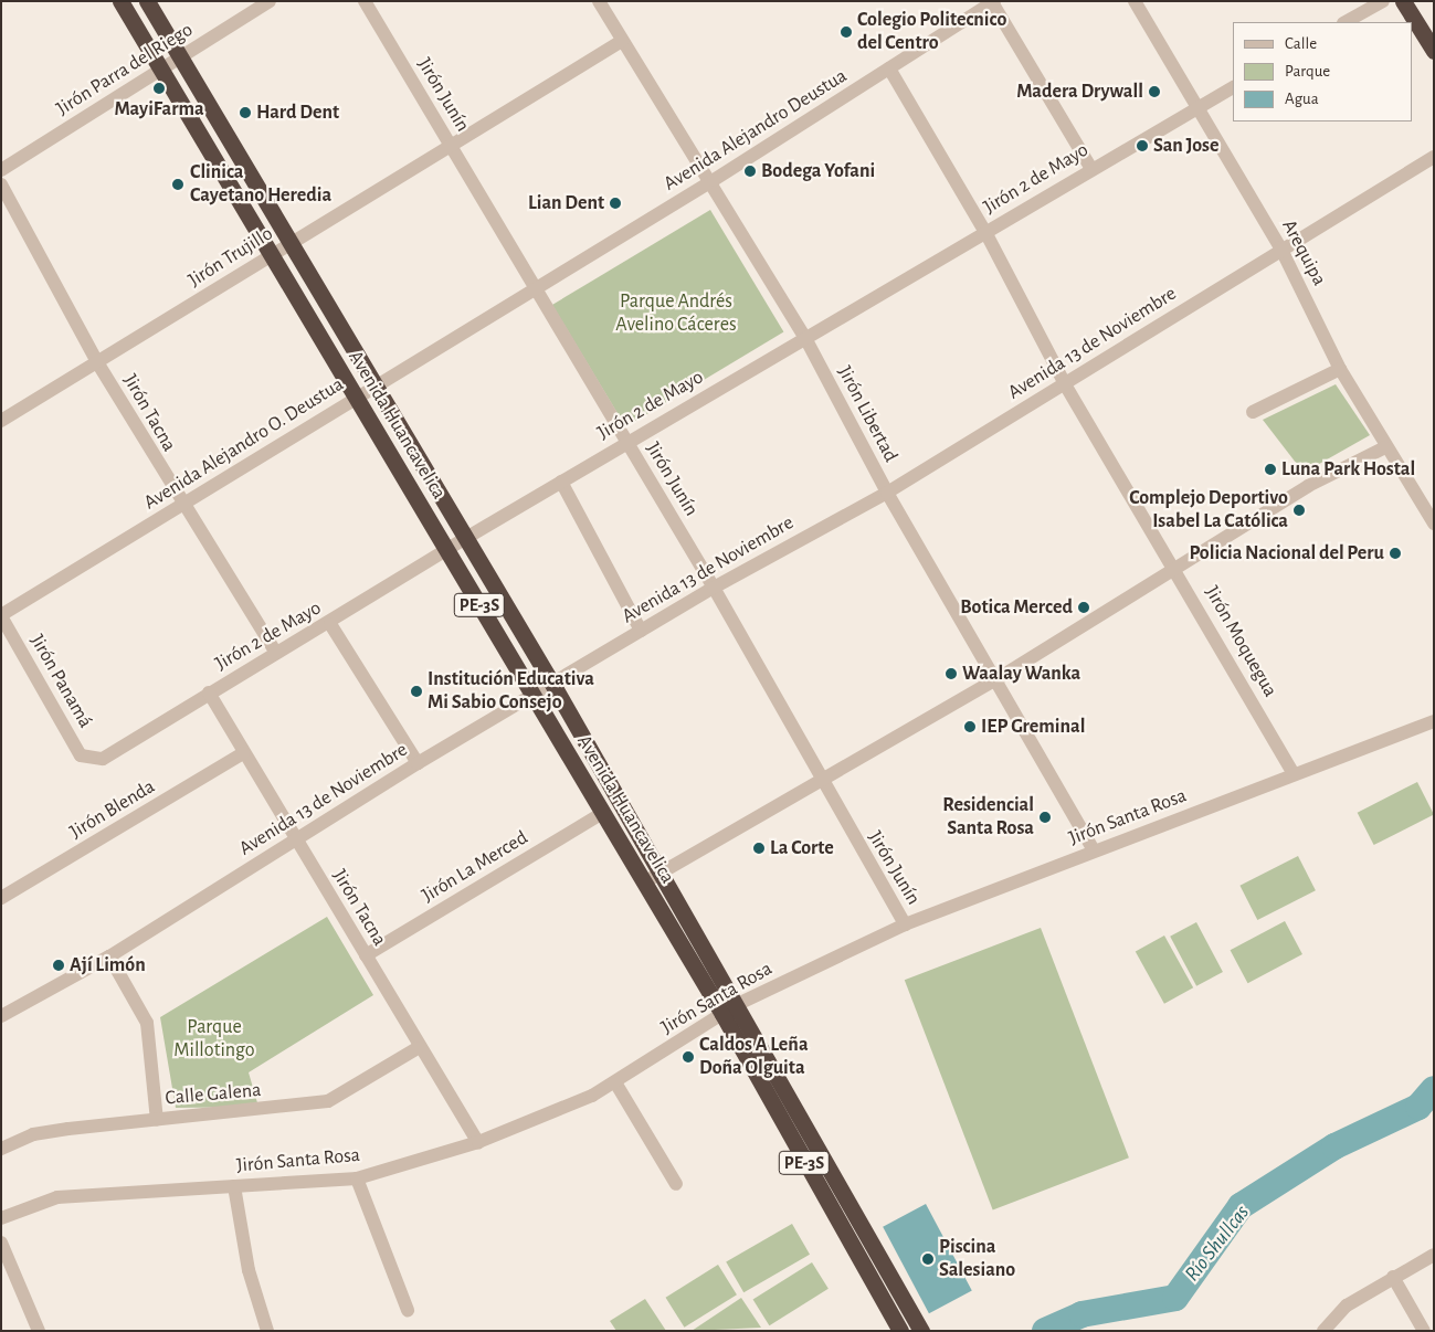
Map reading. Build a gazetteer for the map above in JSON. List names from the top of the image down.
{
  "streets": {
    "highway": ["Avenida Huancavelica", "PE-3S"],
    "street": [
      "Jirón Parra del Riego",
      "Jirón Junín",
      "Avenida Alejandro Deustua",
      "Jirón 2 de Mayo",
      "Arequipa",
      "Jirón Trujillo",
      "Avenida 13 de Noviembre",
      "Jirón Tacna",
      "Jirón Libertad",
      "Avenida Alejandro O. Deustua",
      "Jirón Moquegua",
      "Jirón Panamá",
      "Jirón Blenda",
      "Jirón Santa Rosa",
      "Jirón La Merced",
      "Calle Galena"
    ]
  },
  "crossings": [
    ["Jirón Parra del Riego", "Avenida Huancavelica"],
    ["Jirón Junín", "Avenida Alejandro Deustua"],
    ["Jirón Junín", "Jirón 2 de Mayo"],
    ["Jirón Junín", "Jirón Trujillo"],
    ["Jirón Junín", "Avenida 13 de Noviembre"],
    ["Jirón Junín", "Avenida Alejandro O. Deustua"],
    ["Jirón Junín", "Jirón Santa Rosa"],
    ["Avenida Alejandro Deustua", "Jirón Libertad"],
    ["Avenida Alejandro Deustua", "Avenida Alejandro O. Deustua"],
    ["Avenida Alejandro Deustua", "Jirón Moquegua"],
    ["Jirón 2 de Mayo", "Arequipa"],
    ["Jirón 2 de Mayo", "Jirón Tacna"],
    ["Jirón 2 de Mayo", "Jirón Libertad"],
    ["Jirón 2 de Mayo", "Avenida Huancavelica"],
    ["Jirón 2 de Mayo", "Jirón Moquegua"],
    ["Jirón 2 de Mayo", "Jirón Panamá"],
    ["Arequipa", "Avenida 13 de Noviembre"],
    ["Jirón Trujillo", "Jirón Tacna"],
    ["Jirón Trujillo", "Jirón Libertad"],
    ["Jirón Trujillo", "Avenida Huancavelica"],
    ["Avenida 13 de Noviembre", "Jirón Tacna"],
    ["Avenida 13 de Noviembre", "Jirón Libertad"],
    ["Avenida 13 de Noviembre", "Avenida Huancavelica"],
    ["Avenida 13 de Noviembre", "Jirón Moquegua"],
    ["Jirón Tacna", "Avenida Alejandro O. Deustua"],
    ["Jirón Tacna", "Jirón Blenda"],
    ["Jirón Tacna", "Jirón Santa Rosa"],
    ["Jirón Tacna", "Jirón La Merced"],
    ["Jirón Tacna", "Calle Galena"],
    ["Jirón Libertad", "Jirón Santa Rosa"],
    ["Avenida Huancavelica", "Avenida Alejandro O. Deustua"],
    ["Avenida Huancavelica", "Jirón Santa Rosa"],
    ["Avenida Huancavelica", "Jirón La Merced"],
    ["Avenida Alejandro O. Deustua", "Jirón Panamá"],
    ["Jirón Moquegua", "Jirón Santa Rosa"]
  ],
  "water": ["Río Shullcas"],
  "parks": ["Parque Andrés Avelino Cáceres", "Parque Millotingo"],
  "places": [
    "Colegio Politecnico del Centro",
    "MayiFarma",
    "Madera Drywall",
    "Hard Dent",
    "San Jose",
    "Bodega Yofani",
    "Clinica Cayetano Heredia",
    "Lian Dent",
    "Luna Park Hostal",
    "Complejo Deportivo Isabel La Católica",
    "Policia Nacional del Peru",
    "Botica Merced",
    "Waalay Wanka",
    "Institución Educativa Mi Sabio Consejo",
    "IEP Greminal",
    "Residencial Santa Rosa",
    "La Corte",
    "Ají Limón",
    "Caldos A Leña Doña Olguita",
    "Piscina Salesiano"
  ],
  "legend": ["Calle", "Parque", "Agua"]
}
